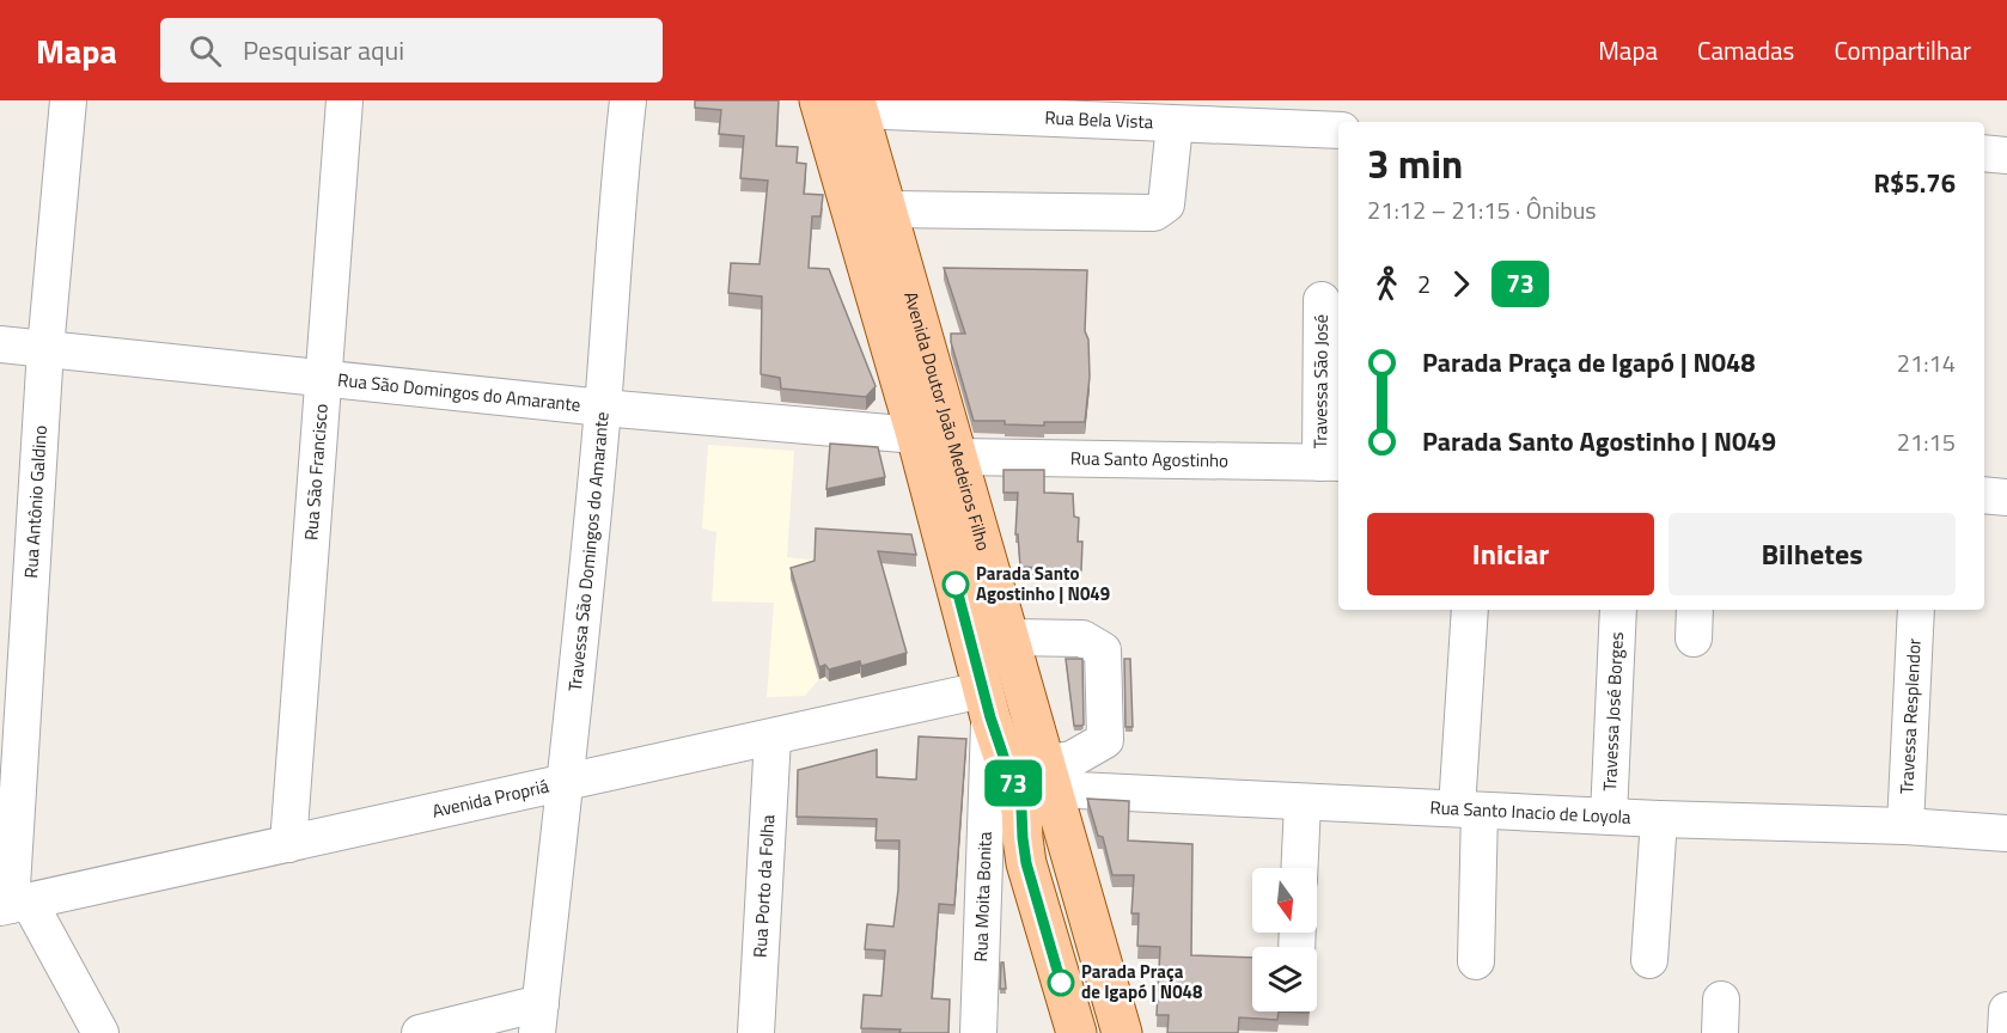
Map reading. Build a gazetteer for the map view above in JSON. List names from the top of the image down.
{
  "streets": {
    "main road": ["Avenida Doutor João Medeiros Filho"],
    "street": [
      "Rua Bela Vista",
      "Travessa São José",
      "Rua São Domingos do Amarante",
      "Rua Santo Agostinho",
      "Rua São Francisco",
      "Rua Antônio Galdino",
      "Travessa São Domingos do Amarante",
      "Travessa José Borges",
      "Travessa Resplendor",
      "Avenida Propriá",
      "Rua Santo Inacio de Loyola",
      "Rua Porto da Folha",
      "Rua Moita Bonita"
    ]
  },
  "crossings": [
    ["Rua Bela Vista", "Avenida Doutor João Medeiros Filho"],
    ["Travessa São José", "Rua Santo Agostinho"],
    ["Rua São Domingos do Amarante", "Avenida Doutor João Medeiros Filho"],
    ["Rua São Domingos do Amarante", "Rua São Francisco"],
    ["Rua São Domingos do Amarante", "Rua Antônio Galdino"],
    ["Rua São Domingos do Amarante", "Travessa São Domingos do Amarante"],
    ["Avenida Doutor João Medeiros Filho", "Rua Santo Agostinho"],
    ["Avenida Doutor João Medeiros Filho", "Avenida Propriá"],
    ["Avenida Doutor João Medeiros Filho", "Rua Santo Inacio de Loyola"],
    ["Avenida Doutor João Medeiros Filho", "Rua Moita Bonita"],
    ["Rua São Francisco", "Avenida Propriá"],
    ["Rua Antônio Galdino", "Avenida Propriá"],
    ["Travessa São Domingos do Amarante", "Avenida Propriá"],
    ["Travessa José Borges", "Rua Santo Inacio de Loyola"],
    ["Travessa Resplendor", "Rua Santo Inacio de Loyola"],
    ["Avenida Propriá", "Rua Porto da Folha"],
    ["Avenida Propriá", "Rua Moita Bonita"]
  ],
  "places": ["Parada Santo Agostinho | N049", "Parada Praça de Igapó | N048"],
  "lines": ["bus line 73"],
  "north": "bottom",
  "page": {
    "header": "Mapa",
    "search": "Pesquisar aqui",
    "nav": ["Mapa", "Camadas", "Compartilhar"],
    "on_map": "73",
    "heading": ["3 min", "21:12 – 21:15 · Ônibus", "R$5.76"],
    "legs": ["2", "73"],
    "list": [
      {
        "name": "Parada Praça de Igapó | N048",
        "value": "21:14"
      },
      {
        "name": "Parada Santo Agostinho | N049",
        "value": "21:15"
      }
    ],
    "buttons": ["Iniciar", "Bilhetes"]
  }
}
